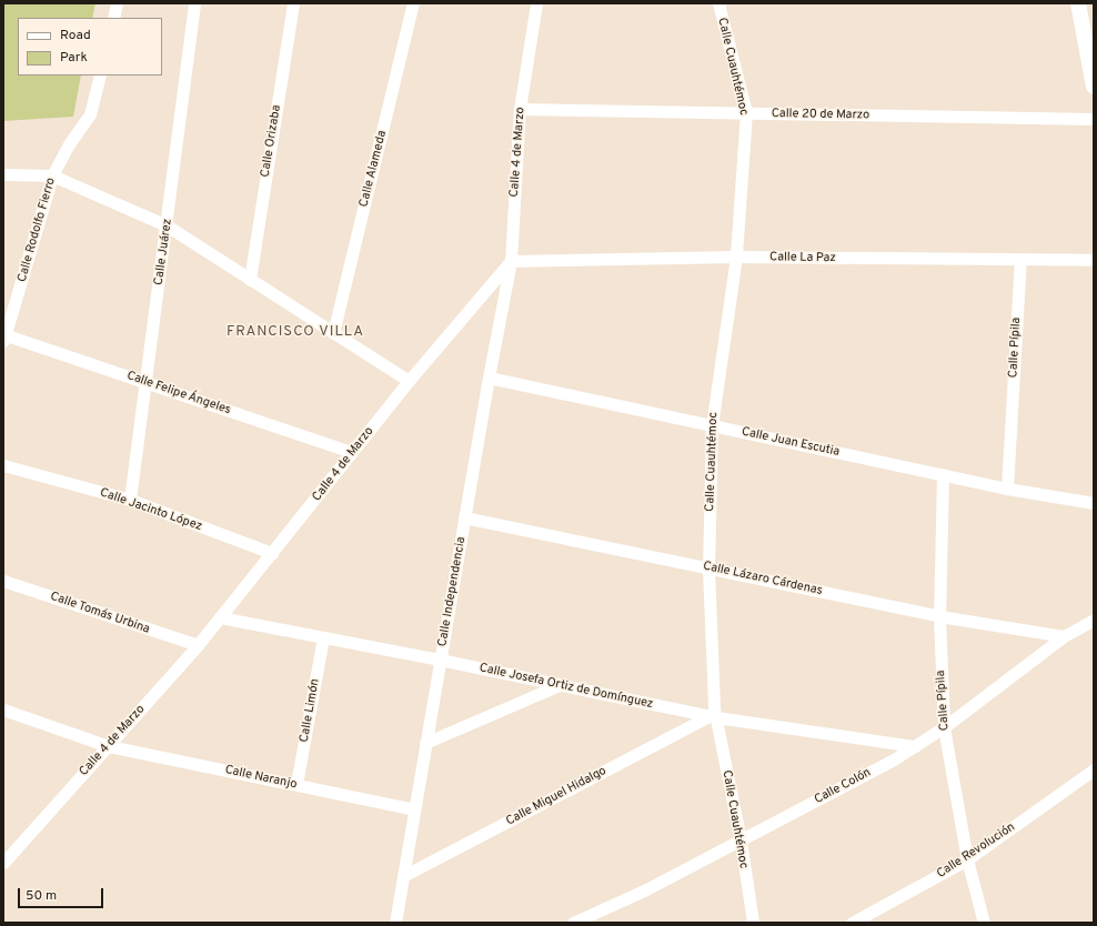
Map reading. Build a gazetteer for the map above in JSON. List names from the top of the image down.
{
  "streets": {
    "street": [
      "Calle Cuauhtémoc",
      "Calle 20 de Marzo",
      "Calle Orizaba",
      "Calle 4 de Marzo",
      "Calle Alameda",
      "Calle Rodolfo Fierro",
      "Calle Juárez",
      "Calle La Paz",
      "Calle Pípila",
      "Calle Felipe Ángeles",
      "Calle Juan Escutia",
      "Calle Jacinto López",
      "Calle Lázaro Cárdenas",
      "Calle Independencia",
      "Calle Tomás Urbina",
      "Calle Josefa Ortiz de Domínguez",
      "Calle Limón",
      "Calle Naranjo",
      "Calle Colón",
      "Calle Miguel Hidalgo",
      "Calle Revolución"
    ]
  },
  "crossings": [
    ["Calle Cuauhtémoc", "Calle 20 de Marzo"],
    ["Calle Cuauhtémoc", "Calle La Paz"],
    ["Calle Cuauhtémoc", "Calle Juan Escutia"],
    ["Calle Cuauhtémoc", "Calle Lázaro Cárdenas"],
    ["Calle Cuauhtémoc", "Calle Josefa Ortiz de Domínguez"],
    ["Calle Cuauhtémoc", "Calle Colón"],
    ["Calle Cuauhtémoc", "Calle Miguel Hidalgo"],
    ["Calle 20 de Marzo", "Calle 4 de Marzo"],
    ["Calle 4 de Marzo", "Calle La Paz"],
    ["Calle 4 de Marzo", "Calle Felipe Ángeles"],
    ["Calle 4 de Marzo", "Calle Jacinto López"],
    ["Calle 4 de Marzo", "Calle Independencia"],
    ["Calle 4 de Marzo", "Calle Tomás Urbina"],
    ["Calle 4 de Marzo", "Calle Josefa Ortiz de Domínguez"],
    ["Calle 4 de Marzo", "Calle Naranjo"],
    ["Calle Rodolfo Fierro", "Calle Felipe Ángeles"],
    ["Calle Juárez", "Calle Felipe Ángeles"],
    ["Calle Juárez", "Calle Jacinto López"],
    ["Calle La Paz", "Calle Pípila"],
    ["Calle La Paz", "Calle Independencia"],
    ["Calle Pípila", "Calle Juan Escutia"],
    ["Calle Pípila", "Calle Lázaro Cárdenas"],
    ["Calle Pípila", "Calle Colón"],
    ["Calle Pípila", "Calle Revolución"],
    ["Calle Juan Escutia", "Calle Independencia"],
    ["Calle Lázaro Cárdenas", "Calle Independencia"],
    ["Calle Lázaro Cárdenas", "Calle Colón"],
    ["Calle Independencia", "Calle Josefa Ortiz de Domínguez"],
    ["Calle Independencia", "Calle Naranjo"],
    ["Calle Independencia", "Calle Miguel Hidalgo"],
    ["Calle Josefa Ortiz de Domínguez", "Calle Limón"],
    ["Calle Josefa Ortiz de Domínguez", "Calle Colón"],
    ["Calle Josefa Ortiz de Domínguez", "Calle Miguel Hidalgo"],
    ["Calle Limón", "Calle Naranjo"]
  ],
  "districts": ["FRANCISCO VILLA"],
  "legend": ["Road", "Park"],
  "scale_bar": "50 m"
}
